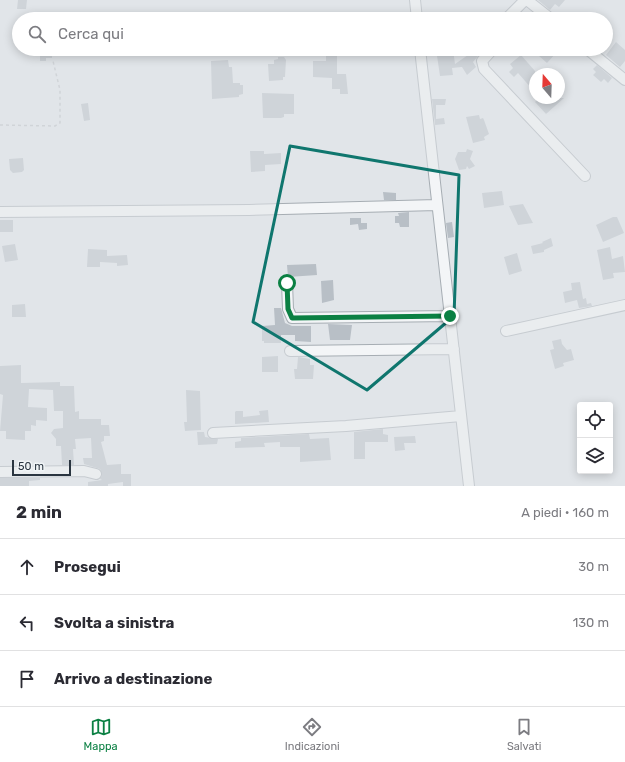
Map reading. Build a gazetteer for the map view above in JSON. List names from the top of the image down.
{
  "scale_bar": "50 m",
  "north": "top",
  "page": {
    "search": "Cerca qui",
    "scale": "50 m",
    "heading": ["2 min", "A piedi · 160 m"],
    "list": [
      ["Prosegui", "30 m"],
      ["Svolta a sinistra", "130 m"],
      "Arrivo a destinazione"
    ],
    "nav": ["Mappa", "Indicazioni", "Salvati"]
  }
}
